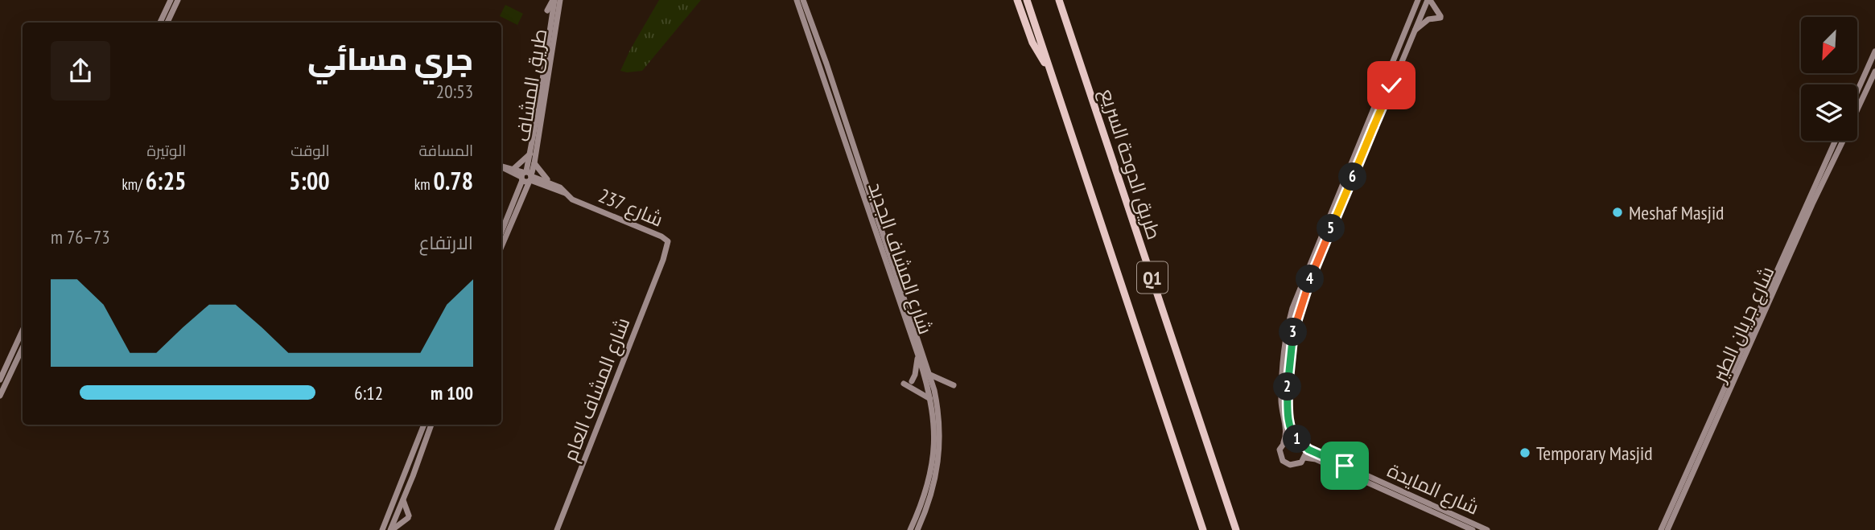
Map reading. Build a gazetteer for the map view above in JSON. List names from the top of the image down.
{
  "streets": {
    "highway": ["طريق الدوحة السريع", "Q1"],
    "street": [
      "طريق المشاف",
      "شارع 237",
      "شارع المشاف الجديد",
      "شارع جريان الطير",
      "شارع المشاف العام",
      "شارع المايدة"
    ]
  },
  "crossings": [
    ["طريق المشاف", "شارع 237"],
    ["شارع 237", "شارع المشاف العام"]
  ],
  "places": ["Meshaf Masjid", "Temporary Masjid"],
  "north": "bottom left",
  "page": {
    "heading": ["جري مسائي", "20:53"],
    "stats": [
      ["المسافة", "0.78 km"],
      ["الوقت", "5:00"],
      ["الوتيرة", "6:25 /km"]
    ],
    "pins": [
      "6",
      "5",
      "4",
      "3",
      "2",
      "1"
    ],
    "chart": ["الارتفاع", "73–76 m"],
    "list": [
      {
        "name": "100 m",
        "note": "6:12"
      }
    ]
  }
}
